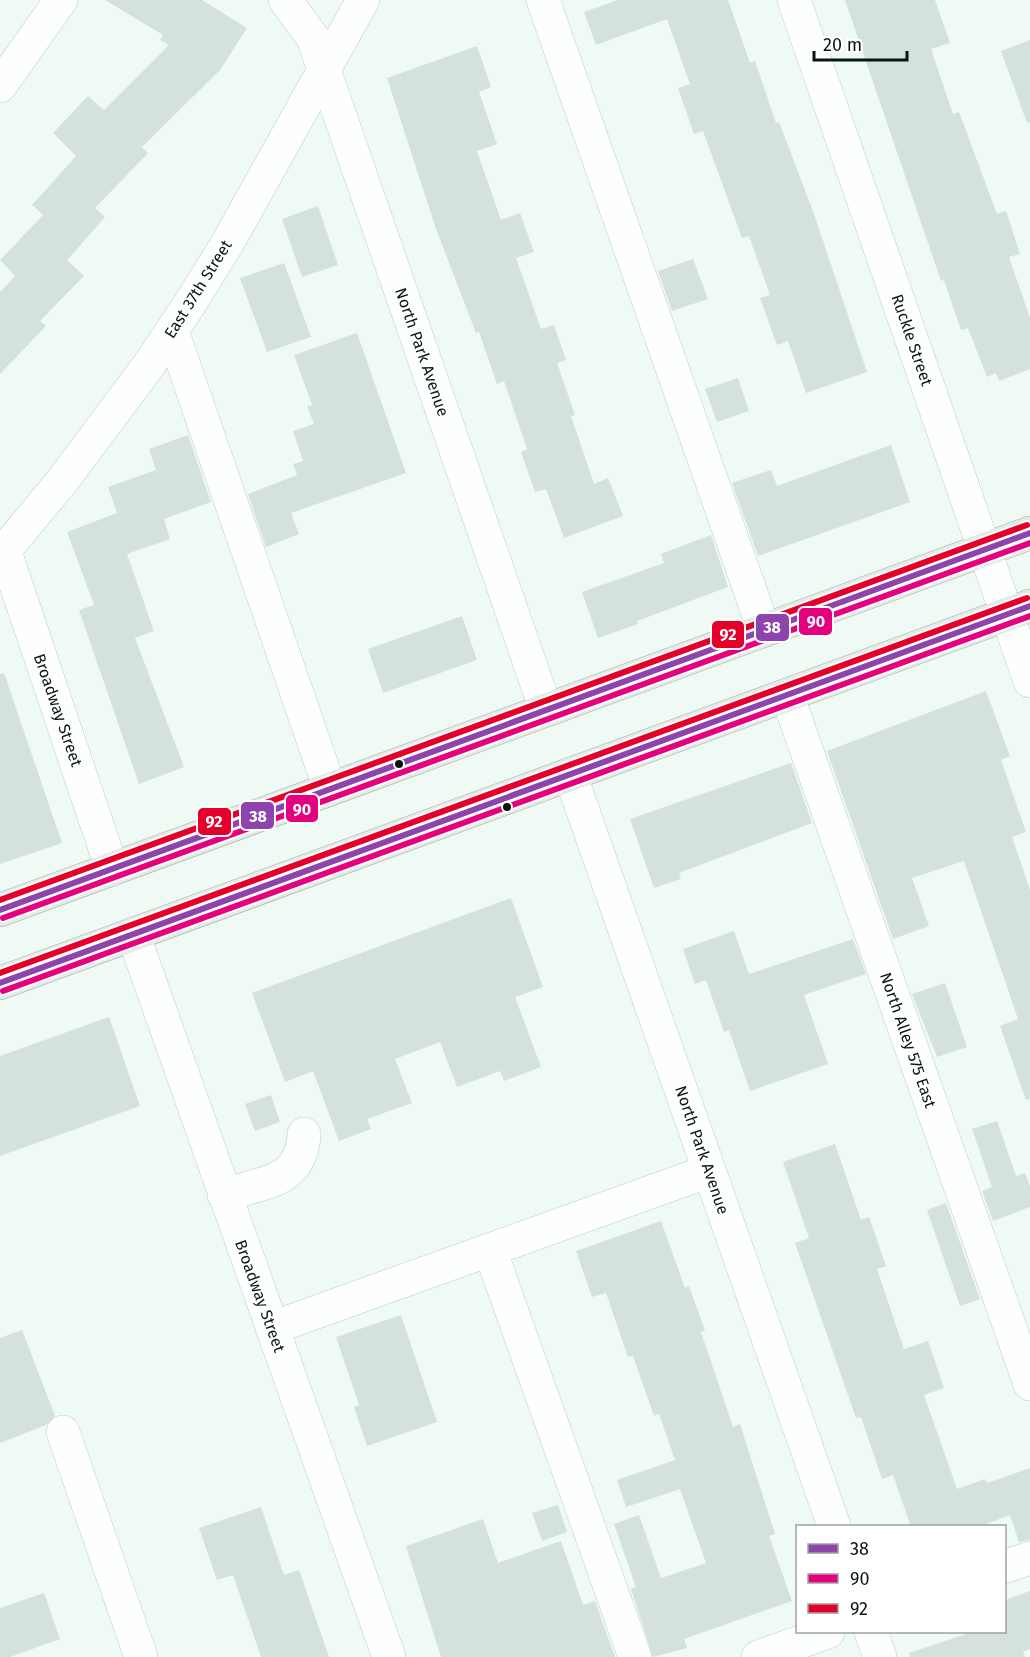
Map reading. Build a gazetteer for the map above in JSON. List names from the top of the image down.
{
  "streets": {
    "street": [
      "East 37th Street",
      "Ruckle Street",
      "North Park Avenue",
      "Broadway Street",
      "North Alley 575 East"
    ]
  },
  "crossings": [
    ["East 37th Street", "North Park Avenue"],
    ["East 37th Street", "Broadway Street"]
  ],
  "lines": ["transit line 92", "transit line 38", "transit line 90"],
  "legend": ["38", "90", "92"],
  "scale_bar": "20 m"
}
